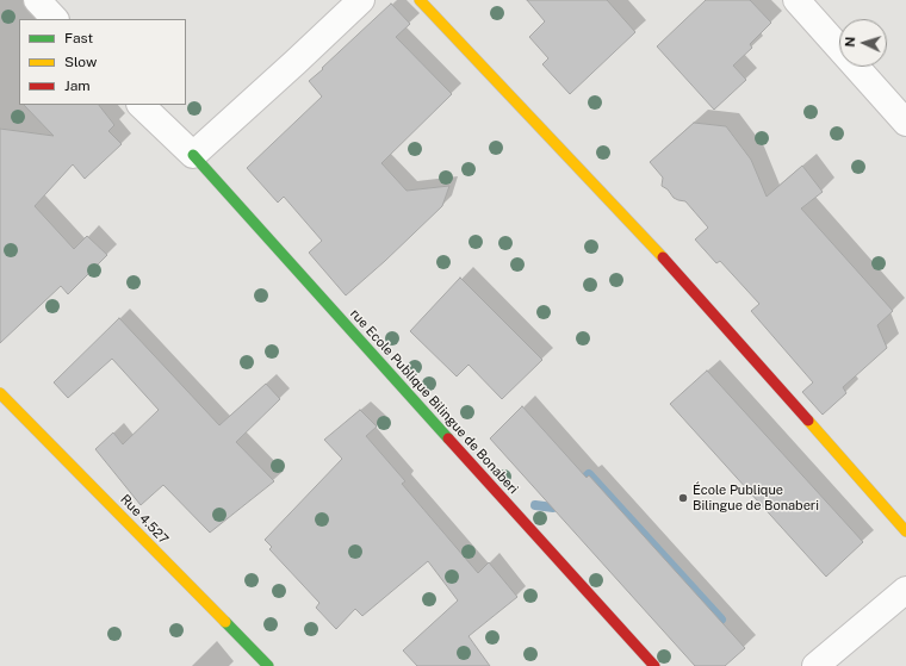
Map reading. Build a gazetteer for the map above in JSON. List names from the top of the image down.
{
  "streets": {
    "street": ["rue Ecole Publique Bilingue de Bonaberi", "Rue 4.527"]
  },
  "places": ["École Publique Bilingue de Bonaberi"],
  "legend": ["Fast", "Slow", "Jam"],
  "north": "left"
}
